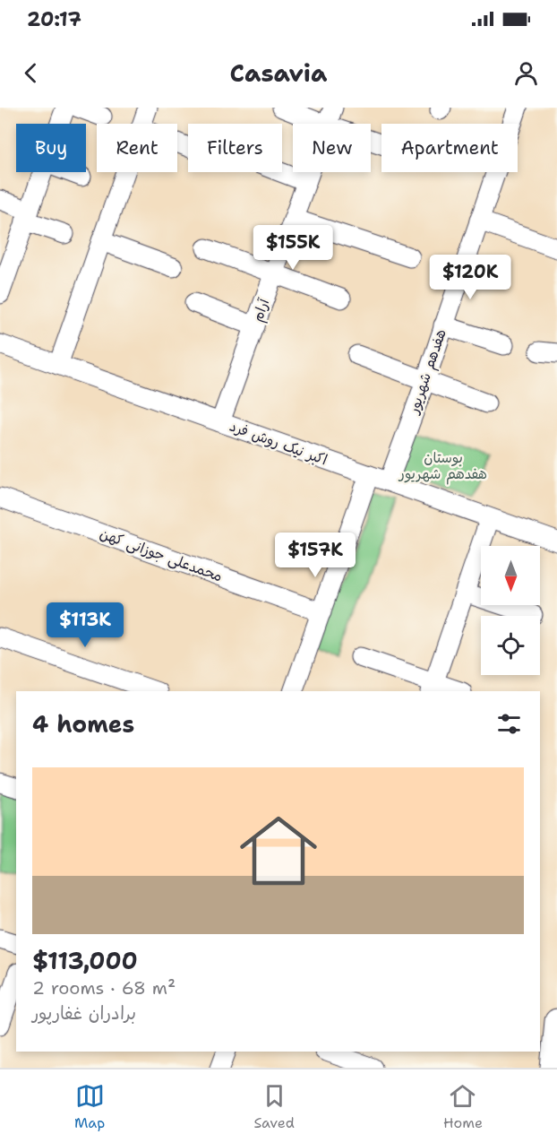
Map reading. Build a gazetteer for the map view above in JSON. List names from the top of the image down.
{
  "streets": {
    "street": [
      "آرام",
      "هفدهم شهریور",
      "اکبر نیک روش فرد",
      "محمدعلی جوزانی کهن"
    ]
  },
  "crossings": [
    ["آرام", "اکبر نیک روش فرد"],
    ["هفدهم شهریور", "اکبر نیک روش فرد"]
  ],
  "parks": ["بوستان هفدهم شهریور"],
  "north": "bottom",
  "page": {
    "status": "20:17",
    "header": "Casavia",
    "chip": [
      "Buy",
      "Rent",
      "Filters",
      "New",
      "Apartment"
    ],
    "price": [
      "$155K",
      "$120K",
      "$157K",
      "$113K"
    ],
    "heading": "4 homes",
    "list": [
      {
        "name": "$113,000",
        "note": "2 rooms · 68 m² · برادران غفارپور"
      }
    ],
    "tabs": ["Map", "Saved", "Home"]
  }
}
